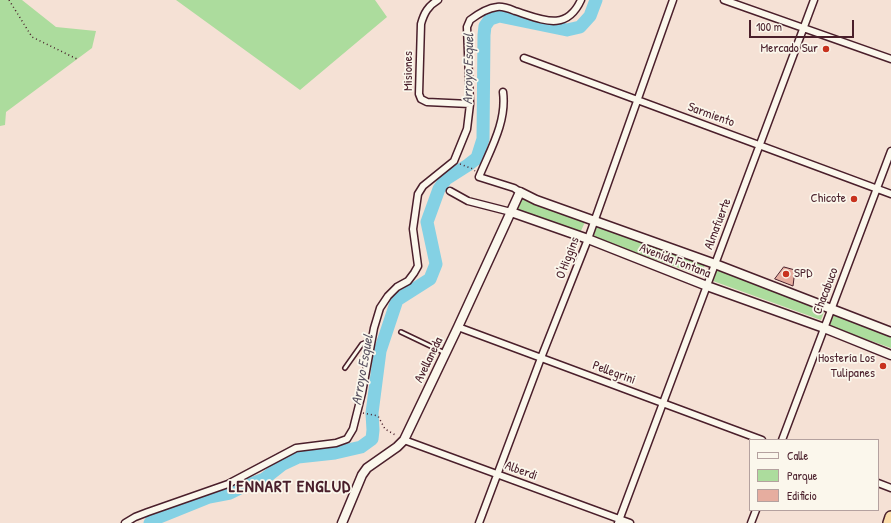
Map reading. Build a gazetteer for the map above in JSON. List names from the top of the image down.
{
  "streets": {
    "street": [
      "Misiones",
      "Sarmiento",
      "Almafuerte",
      "O'Higgins",
      "Avenida Fontana",
      "Chacabuco",
      "Avellaneda",
      "Pellegrini",
      "Alberdi"
    ]
  },
  "crossings": [
    ["Sarmiento", "Almafuerte"],
    ["Sarmiento", "O'Higgins"],
    ["Sarmiento", "Chacabuco"],
    ["Almafuerte", "Avenida Fontana"],
    ["Almafuerte", "Pellegrini"],
    ["Almafuerte", "Alberdi"],
    ["O'Higgins", "Avenida Fontana"],
    ["O'Higgins", "Pellegrini"],
    ["O'Higgins", "Alberdi"],
    ["Avenida Fontana", "Chacabuco"],
    ["Avenida Fontana", "Avellaneda"],
    ["Avellaneda", "Pellegrini"],
    ["Avellaneda", "Alberdi"]
  ],
  "districts": ["LENNART ENGLUD"],
  "water": ["Arroyo Esquel"],
  "places": [
    "Mercado Sur",
    "Chicote",
    "SPD",
    "Hostería Los Tulipanes"
  ],
  "legend": ["Calle", "Parque", "Edificio"],
  "scale_bar": "100 m"
}
